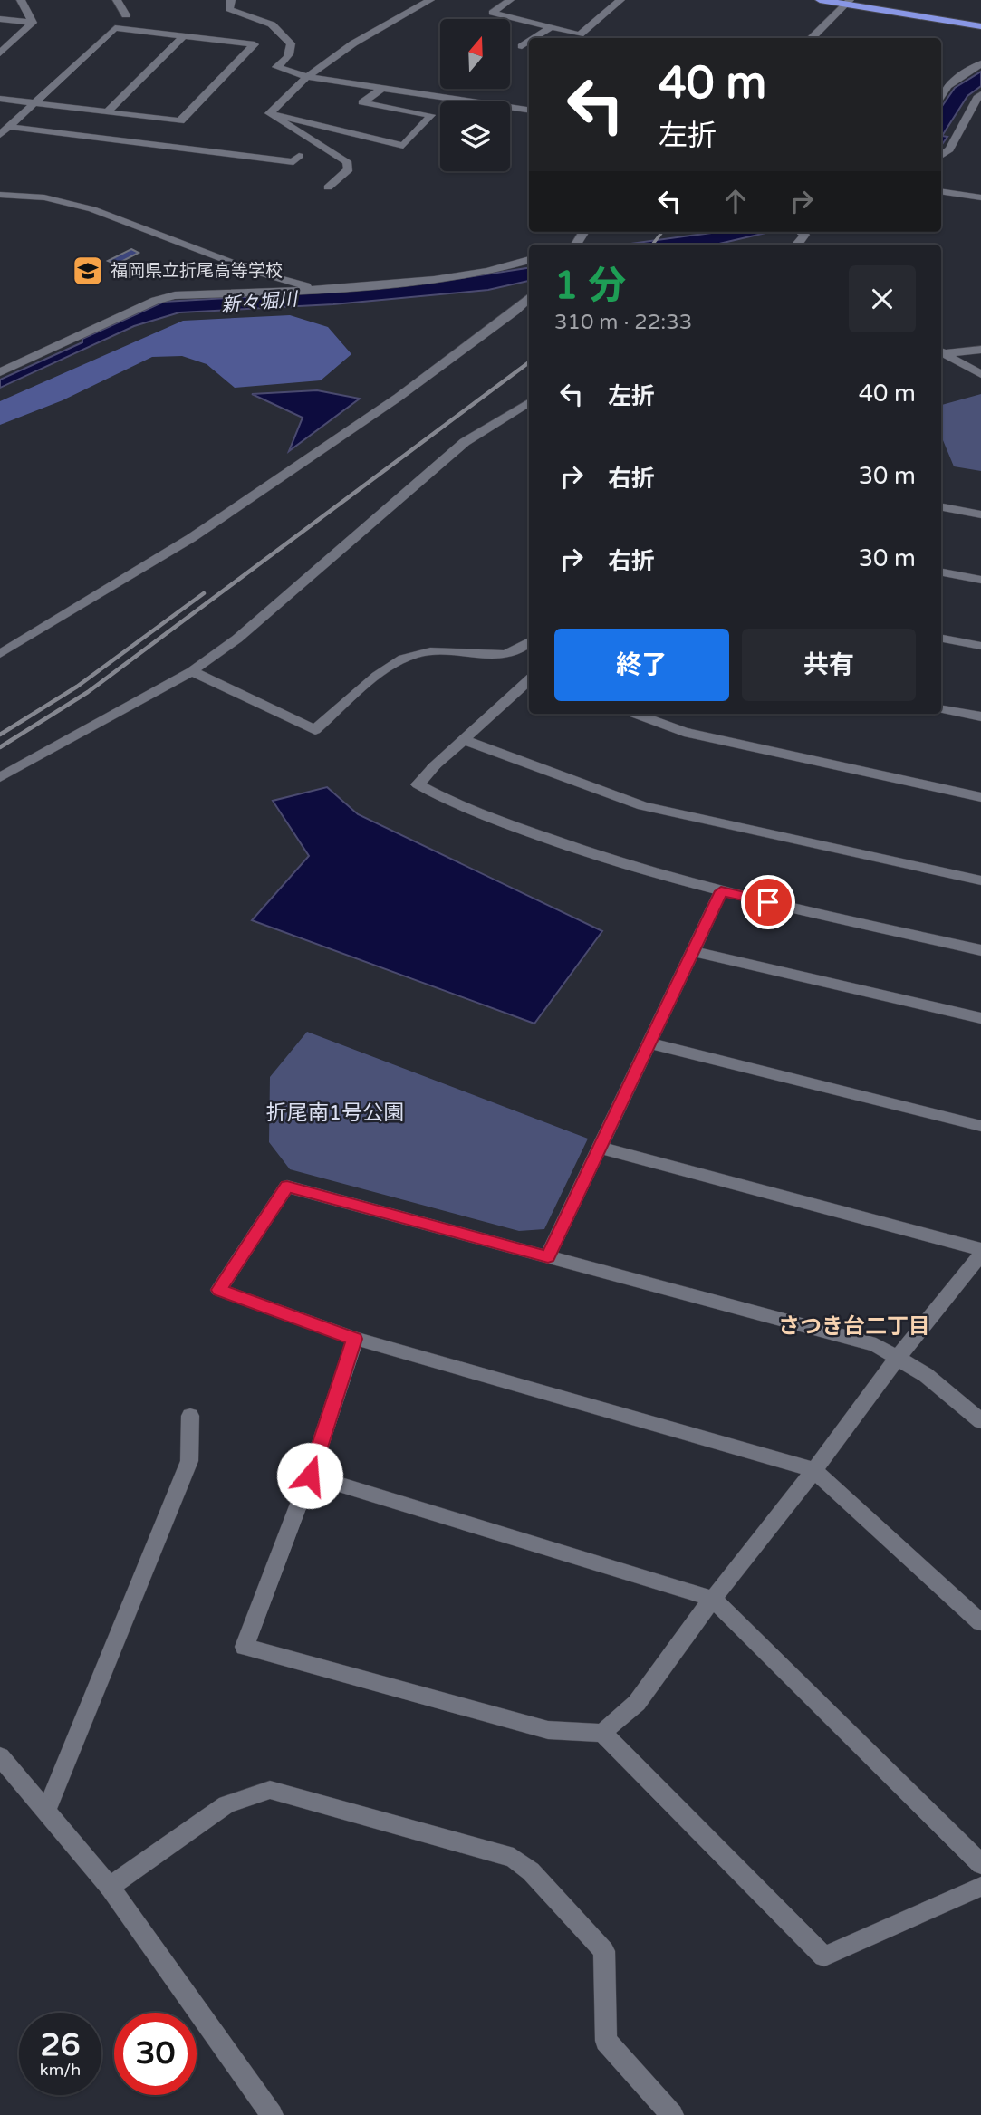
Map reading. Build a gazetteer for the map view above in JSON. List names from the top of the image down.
{
  "districts": ["さつき台二丁目"],
  "water": ["新々堀川"],
  "parks": ["折尾南1号公園"],
  "places": {
    "school or university": ["福岡県立折尾高等学校"]
  },
  "north": "top",
  "page": {
    "turn": ["40 m", "左折"],
    "heading": ["1 分", "310 m · 22:33"],
    "list": [
      {
        "name": "左折",
        "value": "40 m"
      },
      {
        "name": "右折",
        "value": "30 m"
      },
      {
        "name": "右折",
        "value": "30 m"
      }
    ],
    "buttons": ["終了", "共有"],
    "speed": "26 km/h",
    "limit": "30"
  }
}
